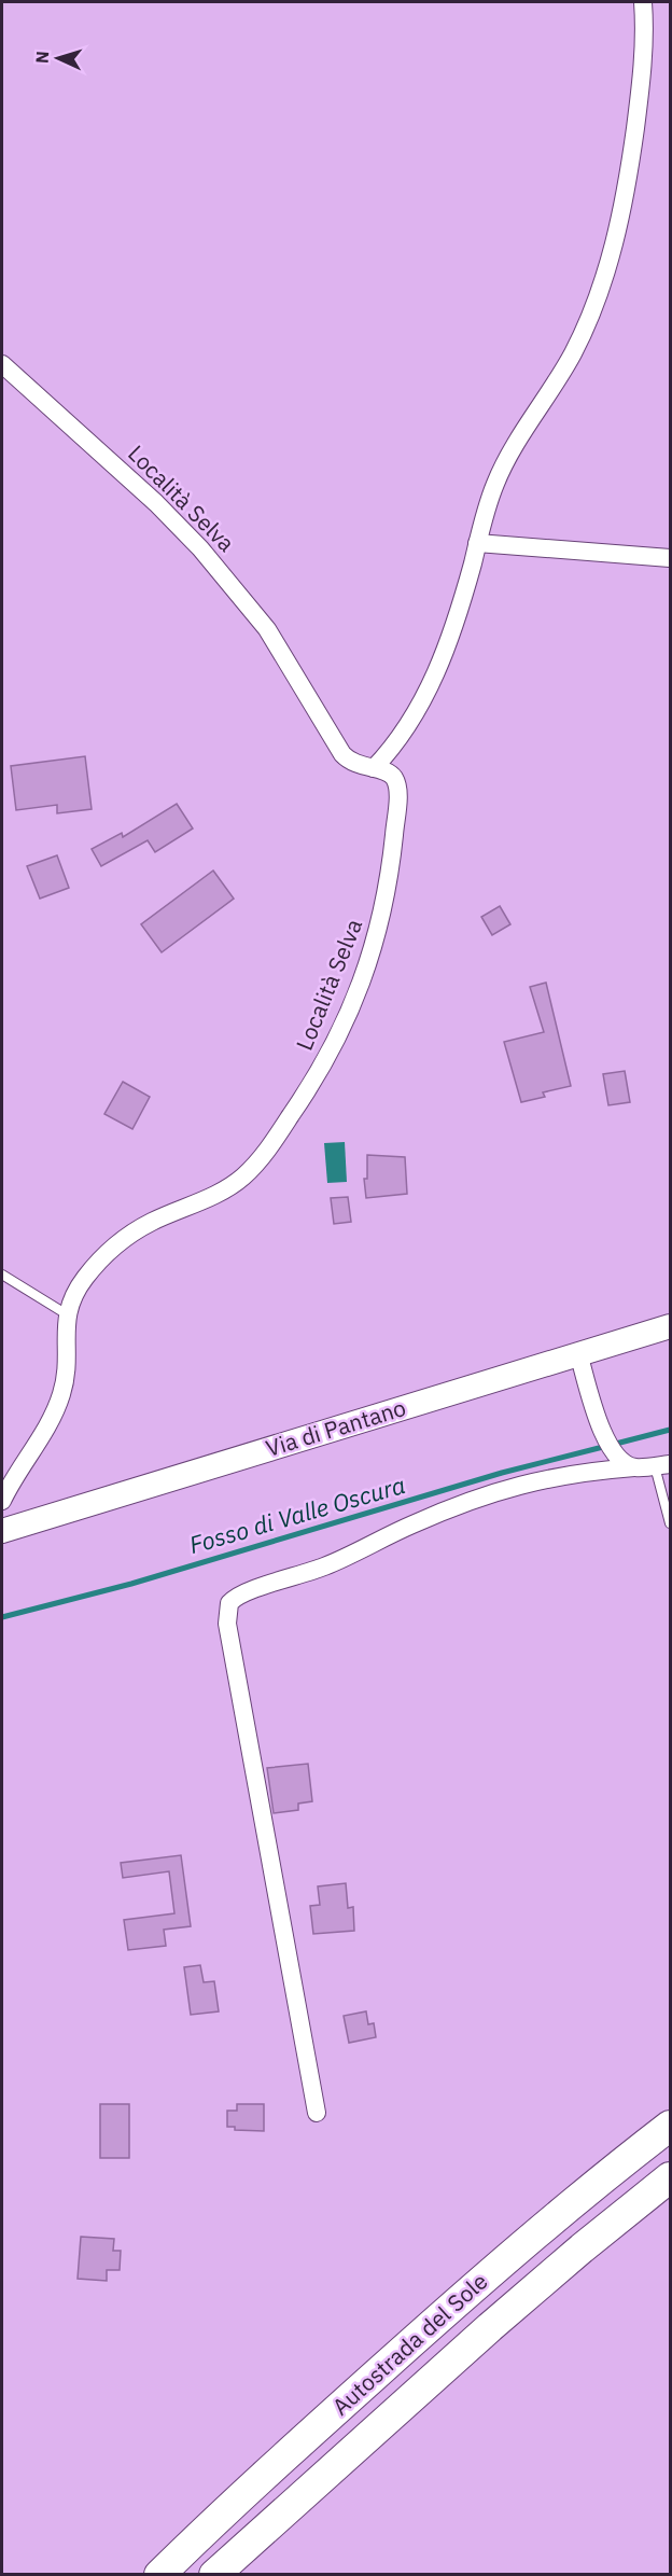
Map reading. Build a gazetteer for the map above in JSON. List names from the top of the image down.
{
  "streets": {
    "highway": ["Autostrada del Sole"],
    "street": ["Località Selva", "Via di Pantano"]
  },
  "water": ["Fosso di Valle Oscura"],
  "north": "left"
}
